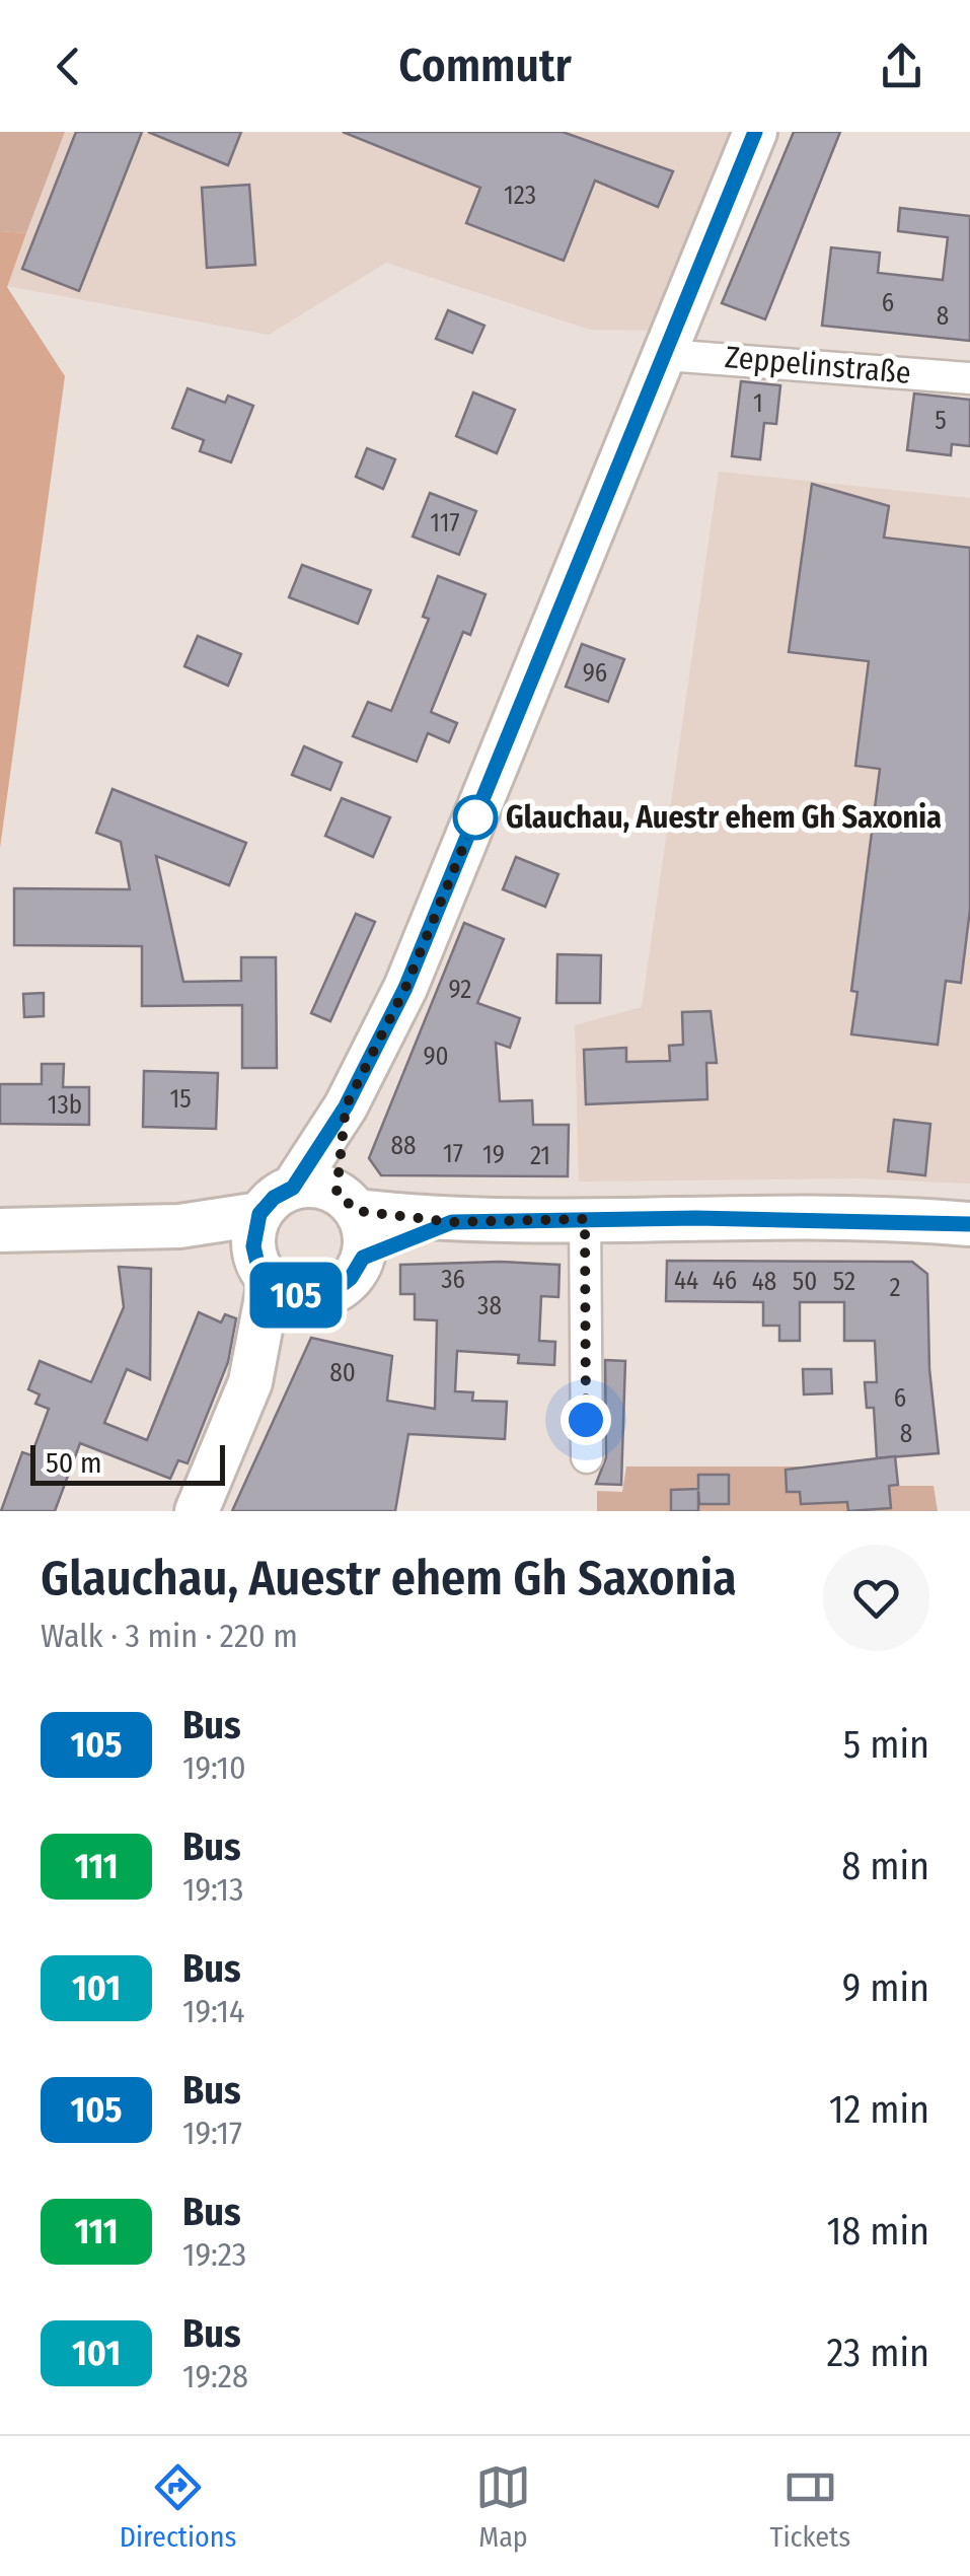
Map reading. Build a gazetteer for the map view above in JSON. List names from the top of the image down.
{
  "streets": {
    "street": ["Zeppelinstraße"]
  },
  "places": ["Glauchau, Auestr ehem Gh Saxonia"],
  "lines": ["bus line 105"],
  "house_numbers": [
    "123",
    "6",
    "8",
    "1",
    "5",
    "117",
    "96",
    "92",
    "90",
    "15",
    "13b",
    "88",
    "17",
    "19",
    "21",
    "36",
    "44",
    "46",
    "48",
    "50",
    "52",
    "2",
    "38",
    "80",
    "6",
    "8"
  ],
  "scale_bar": "50 m",
  "page": {
    "header": "Commutr",
    "on_map": "105",
    "scale": "50 m",
    "heading": ["Glauchau, Auestr ehem Gh Saxonia", "Walk · 3 min · 220 m"],
    "list": [
      {
        "mark": "105",
        "name": "Bus",
        "note": "19:10",
        "value": "5 min"
      },
      {
        "mark": "111",
        "name": "Bus",
        "note": "19:13",
        "value": "8 min"
      },
      {
        "mark": "101",
        "name": "Bus",
        "note": "19:14",
        "value": "9 min"
      },
      {
        "mark": "105",
        "name": "Bus",
        "note": "19:17",
        "value": "12 min"
      },
      {
        "mark": "111",
        "name": "Bus",
        "note": "19:23",
        "value": "18 min"
      },
      {
        "mark": "101",
        "name": "Bus",
        "note": "19:28",
        "value": "23 min"
      }
    ],
    "tabs": ["Directions", "Map", "Tickets"]
  }
}
